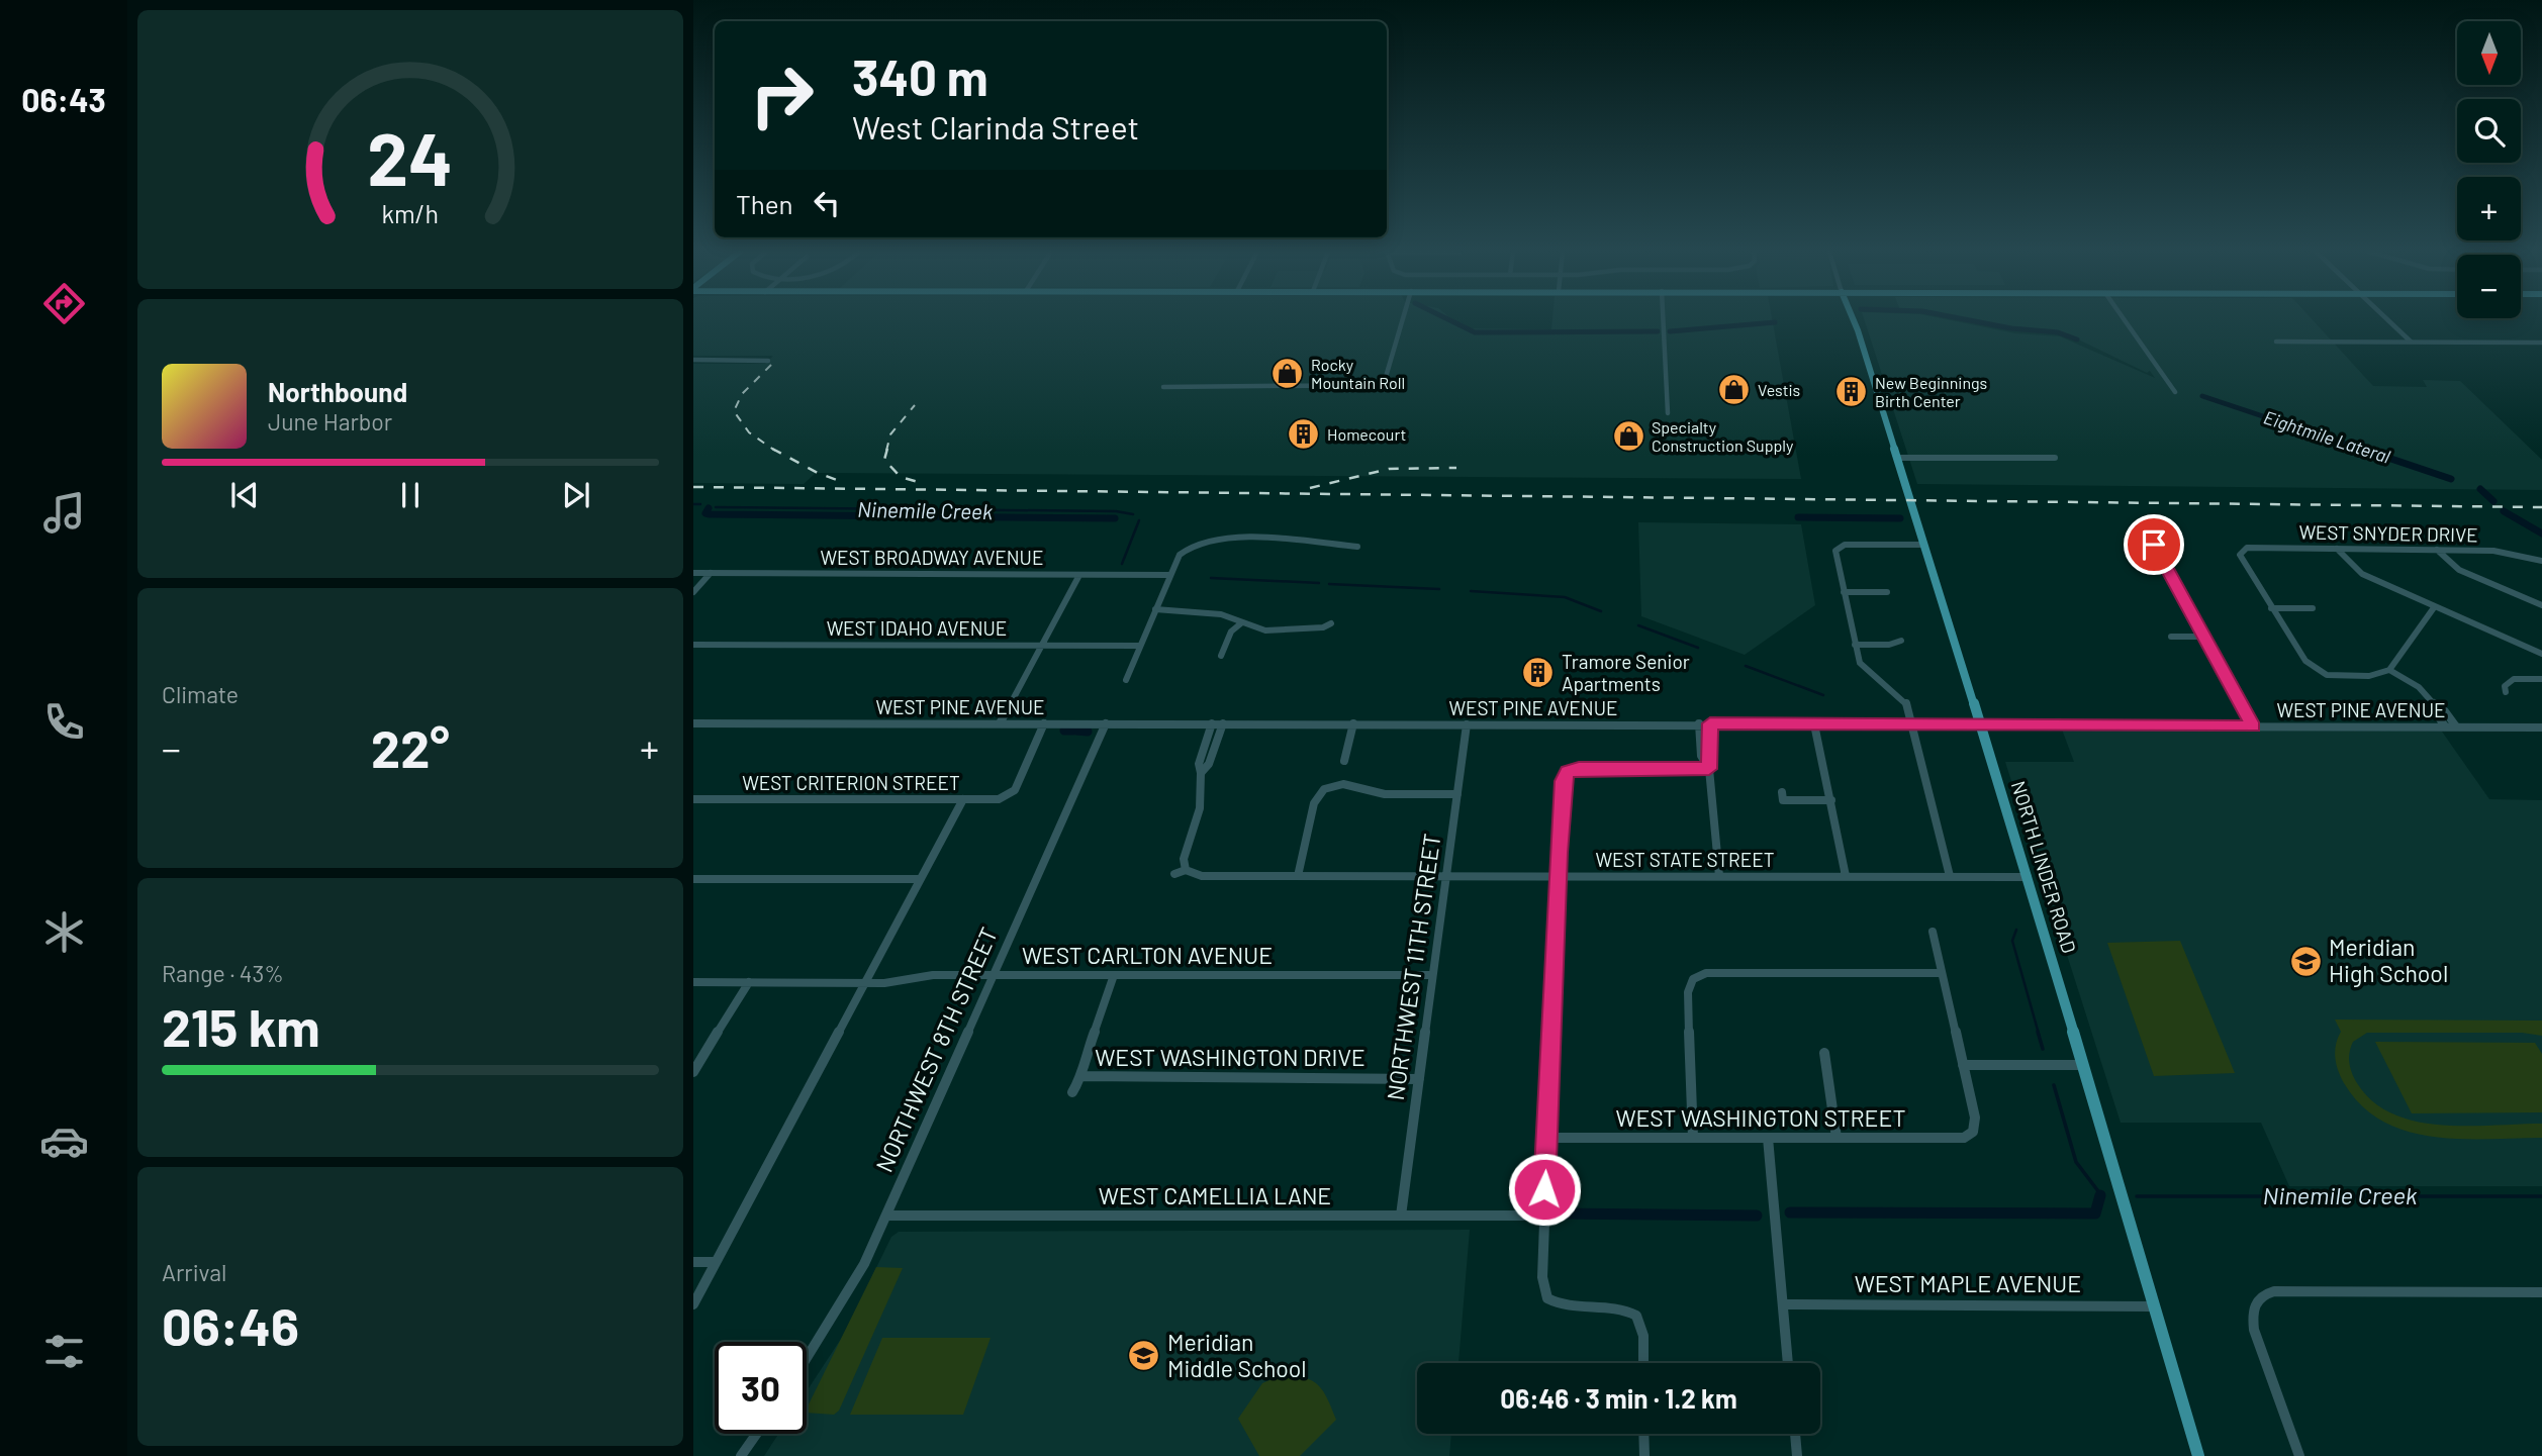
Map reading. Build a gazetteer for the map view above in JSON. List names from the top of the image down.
{
  "streets": {
    "main road": ["NORTH LINDER ROAD"],
    "street": [
      "WEST SNYDER DRIVE",
      "WEST BROADWAY AVENUE",
      "WEST IDAHO AVENUE",
      "WEST PINE AVENUE",
      "WEST CRITERION STREET",
      "WEST STATE STREET",
      "WEST CARLTON AVENUE",
      "NORTHWEST 11TH STREET",
      "NORTHWEST 8TH STREET",
      "WEST WASHINGTON DRIVE",
      "WEST WASHINGTON STREET",
      "WEST CAMELLIA LANE",
      "WEST MAPLE AVENUE"
    ]
  },
  "crossings": [
    ["WEST PINE AVENUE", "WEST CRITERION STREET"],
    ["WEST PINE AVENUE", "NORTH LINDER ROAD"],
    ["WEST PINE AVENUE", "NORTHWEST 11TH STREET"],
    ["WEST PINE AVENUE", "NORTHWEST 8TH STREET"],
    ["WEST STATE STREET", "NORTH LINDER ROAD"],
    ["WEST STATE STREET", "NORTHWEST 11TH STREET"],
    ["NORTH LINDER ROAD", "WEST MAPLE AVENUE"],
    ["WEST CARLTON AVENUE", "NORTHWEST 11TH STREET"],
    ["WEST CARLTON AVENUE", "NORTHWEST 8TH STREET"],
    ["NORTHWEST 11TH STREET", "WEST WASHINGTON DRIVE"],
    ["NORTHWEST 11TH STREET", "WEST CAMELLIA LANE"],
    ["NORTHWEST 8TH STREET", "WEST CAMELLIA LANE"]
  ],
  "water": ["Eightmile Lateral", "Ninemile Creek"],
  "places": {
    "shop": ["Rocky Mountain Roll", "Vestis", "Specialty Construction Supply"],
    "building": ["New Beginnings Birth Center", "Homecourt", "Tramore Senior Apartments"],
    "school or university": ["Meridian High School", "Meridian Middle School"]
  },
  "north": "bottom",
  "page": {
    "tabs": "06:43",
    "map_buttons": ["+", "−"],
    "turn": ["340 m", "West Clarinda Street"],
    "then": "Then",
    "song": ["Northbound", "June Harbor"],
    "tile": [
      "Climate",
      ["Range · 43%", "215 km"],
      ["Arrival", "06:46"]
    ],
    "heat": ["−", "22°", "+"],
    "limit": "30",
    "trip": "06:46 · 3 min · 1.2 km",
    "gauge": ["24", "km/h"]
  }
}
